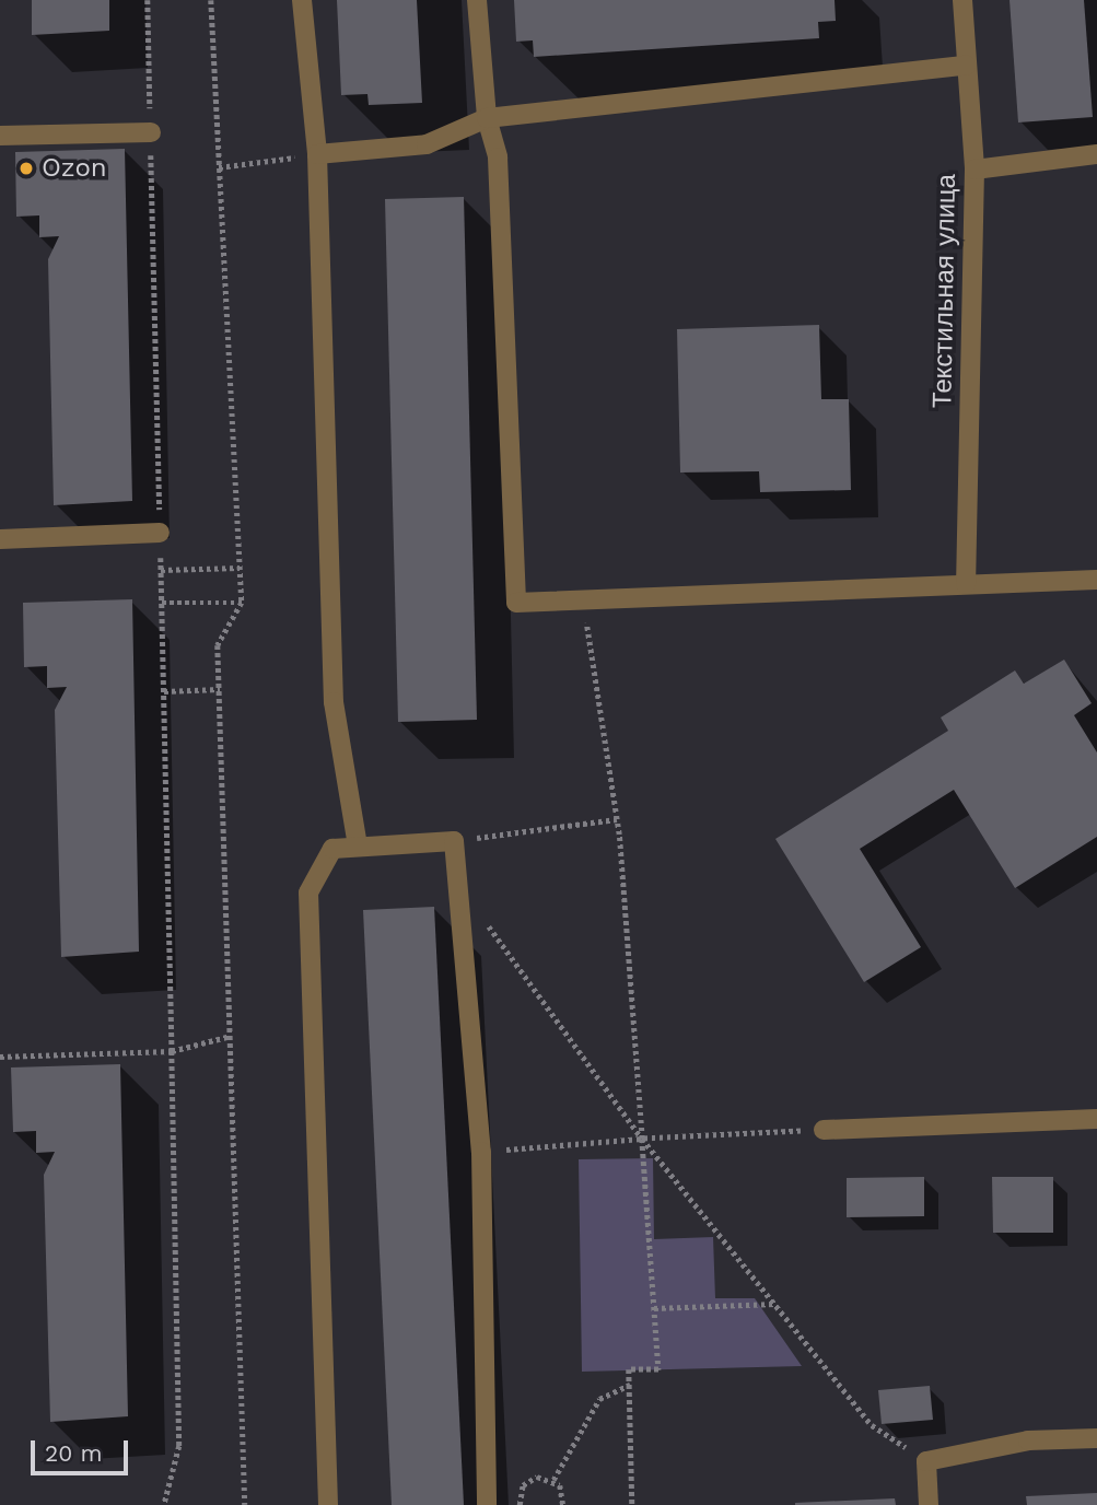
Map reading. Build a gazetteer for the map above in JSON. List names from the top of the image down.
{
  "streets": {
    "street": ["Текстильная улица"]
  },
  "places": ["Ozon"],
  "scale_bar": "20 m"
}
